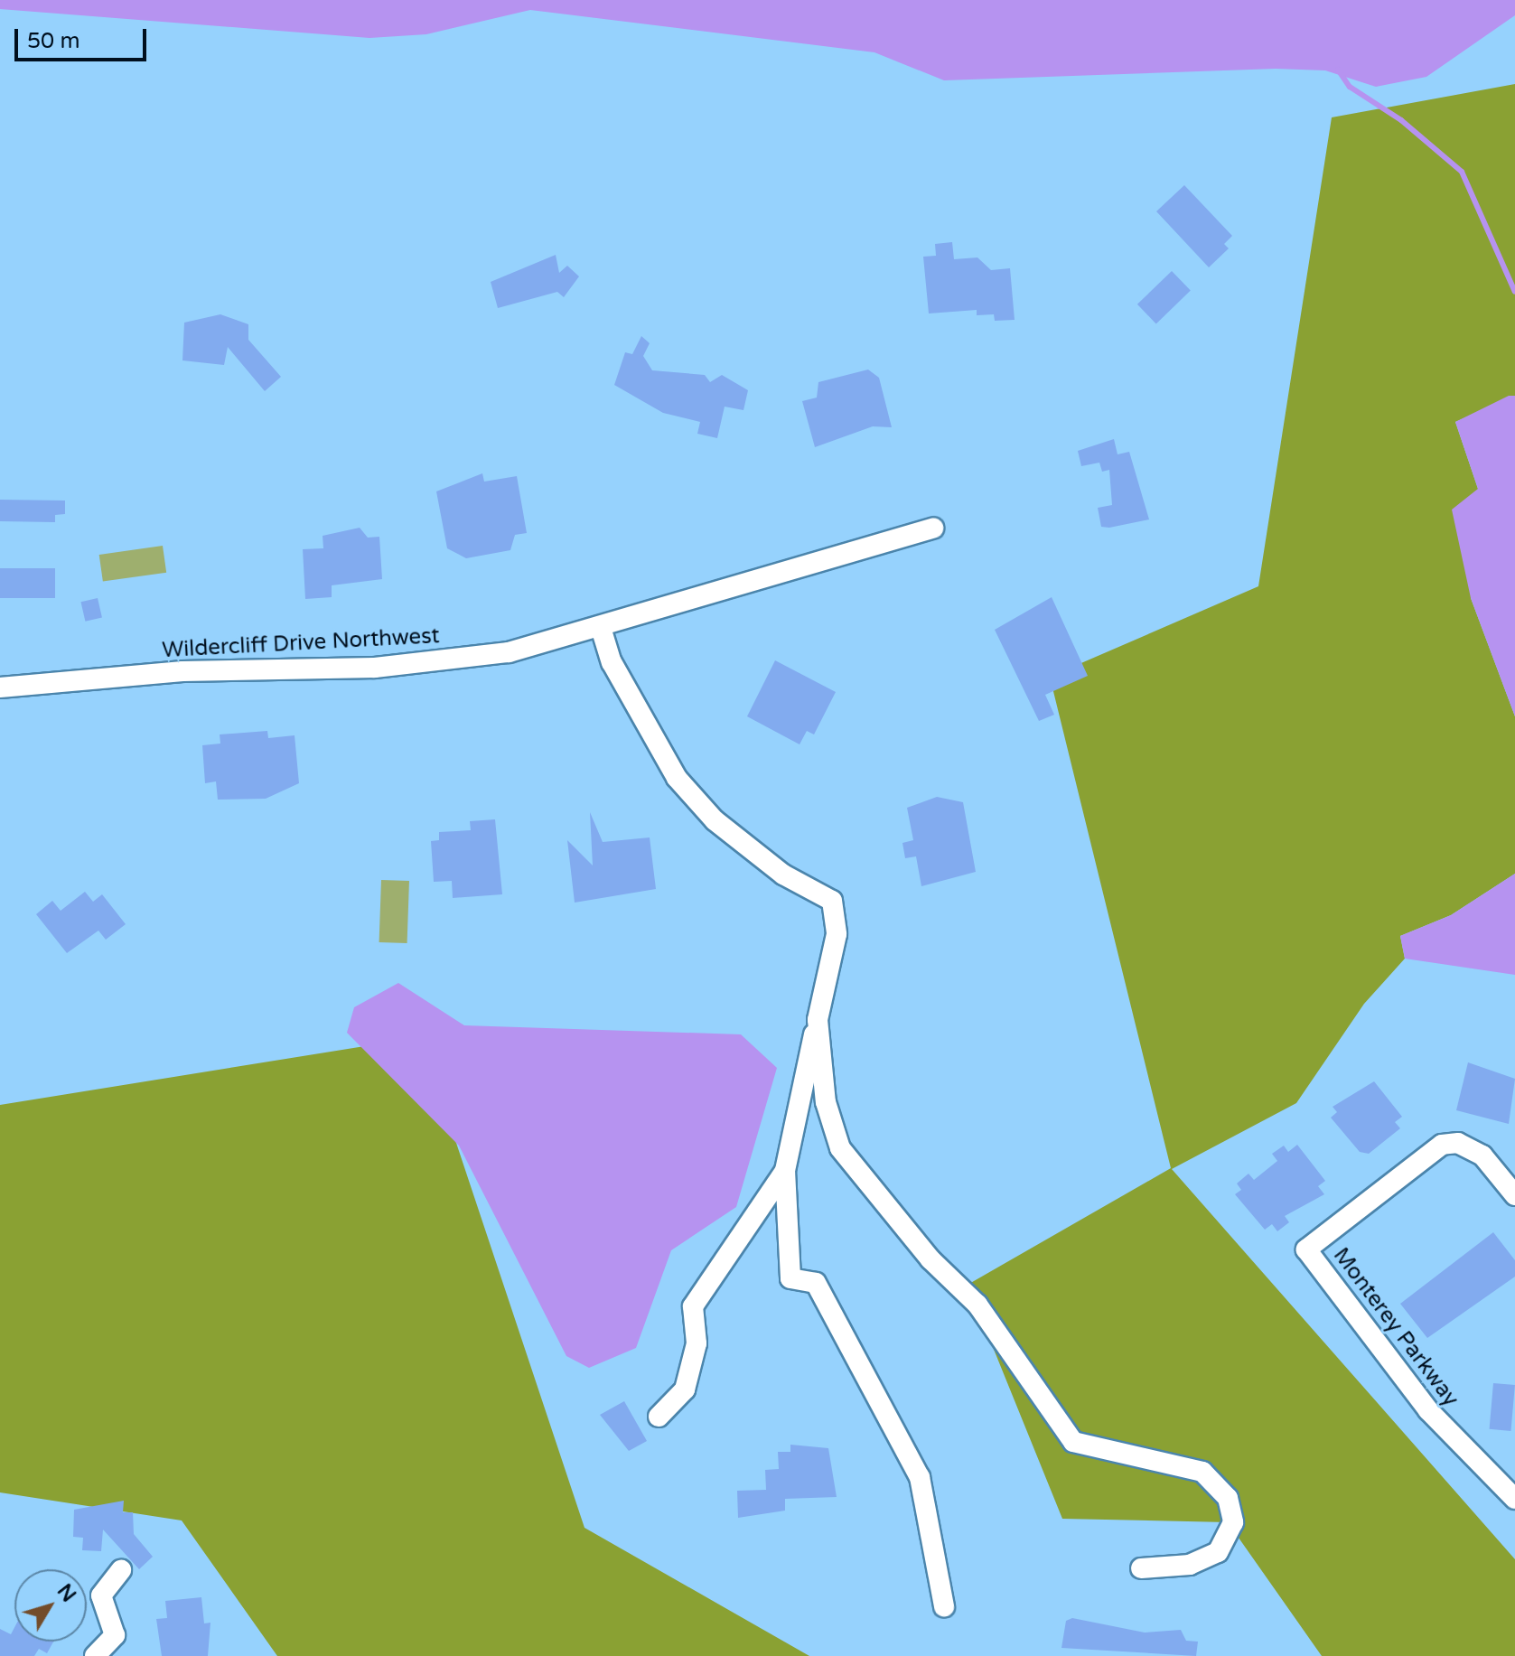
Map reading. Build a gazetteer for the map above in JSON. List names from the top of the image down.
{
  "streets": {
    "street": ["Wildercliff Drive Northwest", "Monterey Parkway"]
  },
  "scale_bar": "50 m",
  "north": "top right"
}
